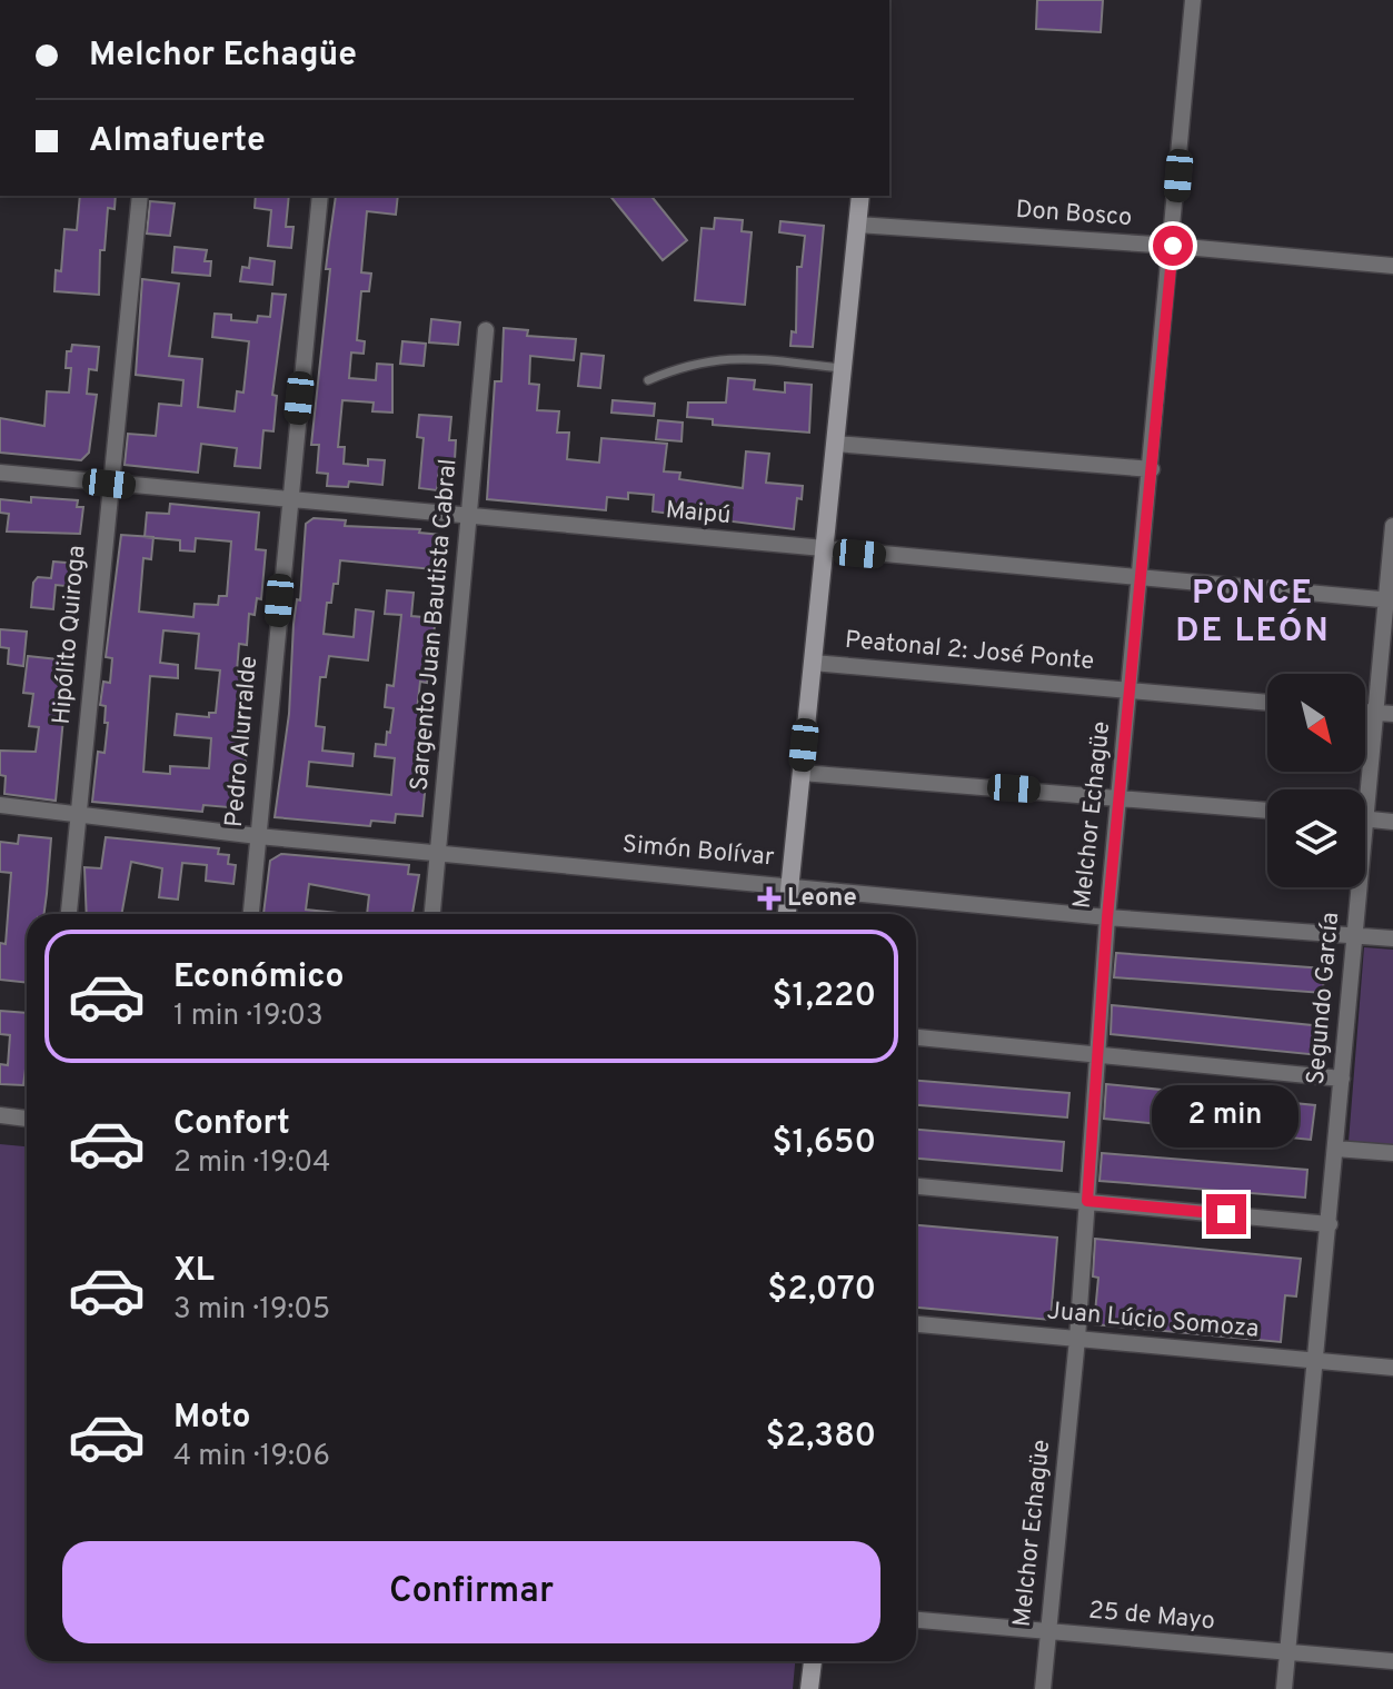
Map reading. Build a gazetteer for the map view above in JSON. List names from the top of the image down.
{
  "streets": {
    "street": [
      "Don Bosco",
      "Maipú",
      "Sargento Juan Bautista Cabral",
      "Hipólito Quiroga",
      "Peatonal 2: José Ponte",
      "Pedro Alurralde",
      "Melchor Echagüe",
      "Simón Bolívar",
      "Segundo García",
      "Juan Lúcio Somoza",
      "25 de Mayo"
    ]
  },
  "crossings": [
    ["Don Bosco", "Melchor Echagüe"],
    ["Maipú", "Sargento Juan Bautista Cabral"],
    ["Maipú", "Hipólito Quiroga"],
    ["Maipú", "Pedro Alurralde"],
    ["Maipú", "Melchor Echagüe"],
    ["Maipú", "Segundo García"],
    ["Sargento Juan Bautista Cabral", "Simón Bolívar"],
    ["Hipólito Quiroga", "Simón Bolívar"],
    ["Peatonal 2: José Ponte", "Melchor Echagüe"],
    ["Pedro Alurralde", "Simón Bolívar"],
    ["Melchor Echagüe", "Simón Bolívar"],
    ["Melchor Echagüe", "Juan Lúcio Somoza"],
    ["Melchor Echagüe", "25 de Mayo"],
    ["Simón Bolívar", "Segundo García"],
    ["Segundo García", "Juan Lúcio Somoza"],
    ["Segundo García", "25 de Mayo"]
  ],
  "districts": ["PONCE DE LEÓN"],
  "places": {
    "health": ["Leone"]
  },
  "north": "bottom right",
  "page": {
    "banner": ["Melchor Echagüe", "Almafuerte"],
    "list": [
      {
        "name": "Económico",
        "note": "1 min · 19:03",
        "value": "$1,220"
      },
      {
        "name": "Confort",
        "note": "2 min · 19:04",
        "value": "$1,650"
      },
      {
        "name": "XL",
        "note": "3 min · 19:05",
        "value": "$2,070"
      },
      {
        "name": "Moto",
        "note": "4 min · 19:06",
        "value": "$2,380"
      }
    ],
    "bubble": "2 min",
    "buttons": "Confirmar"
  }
}
